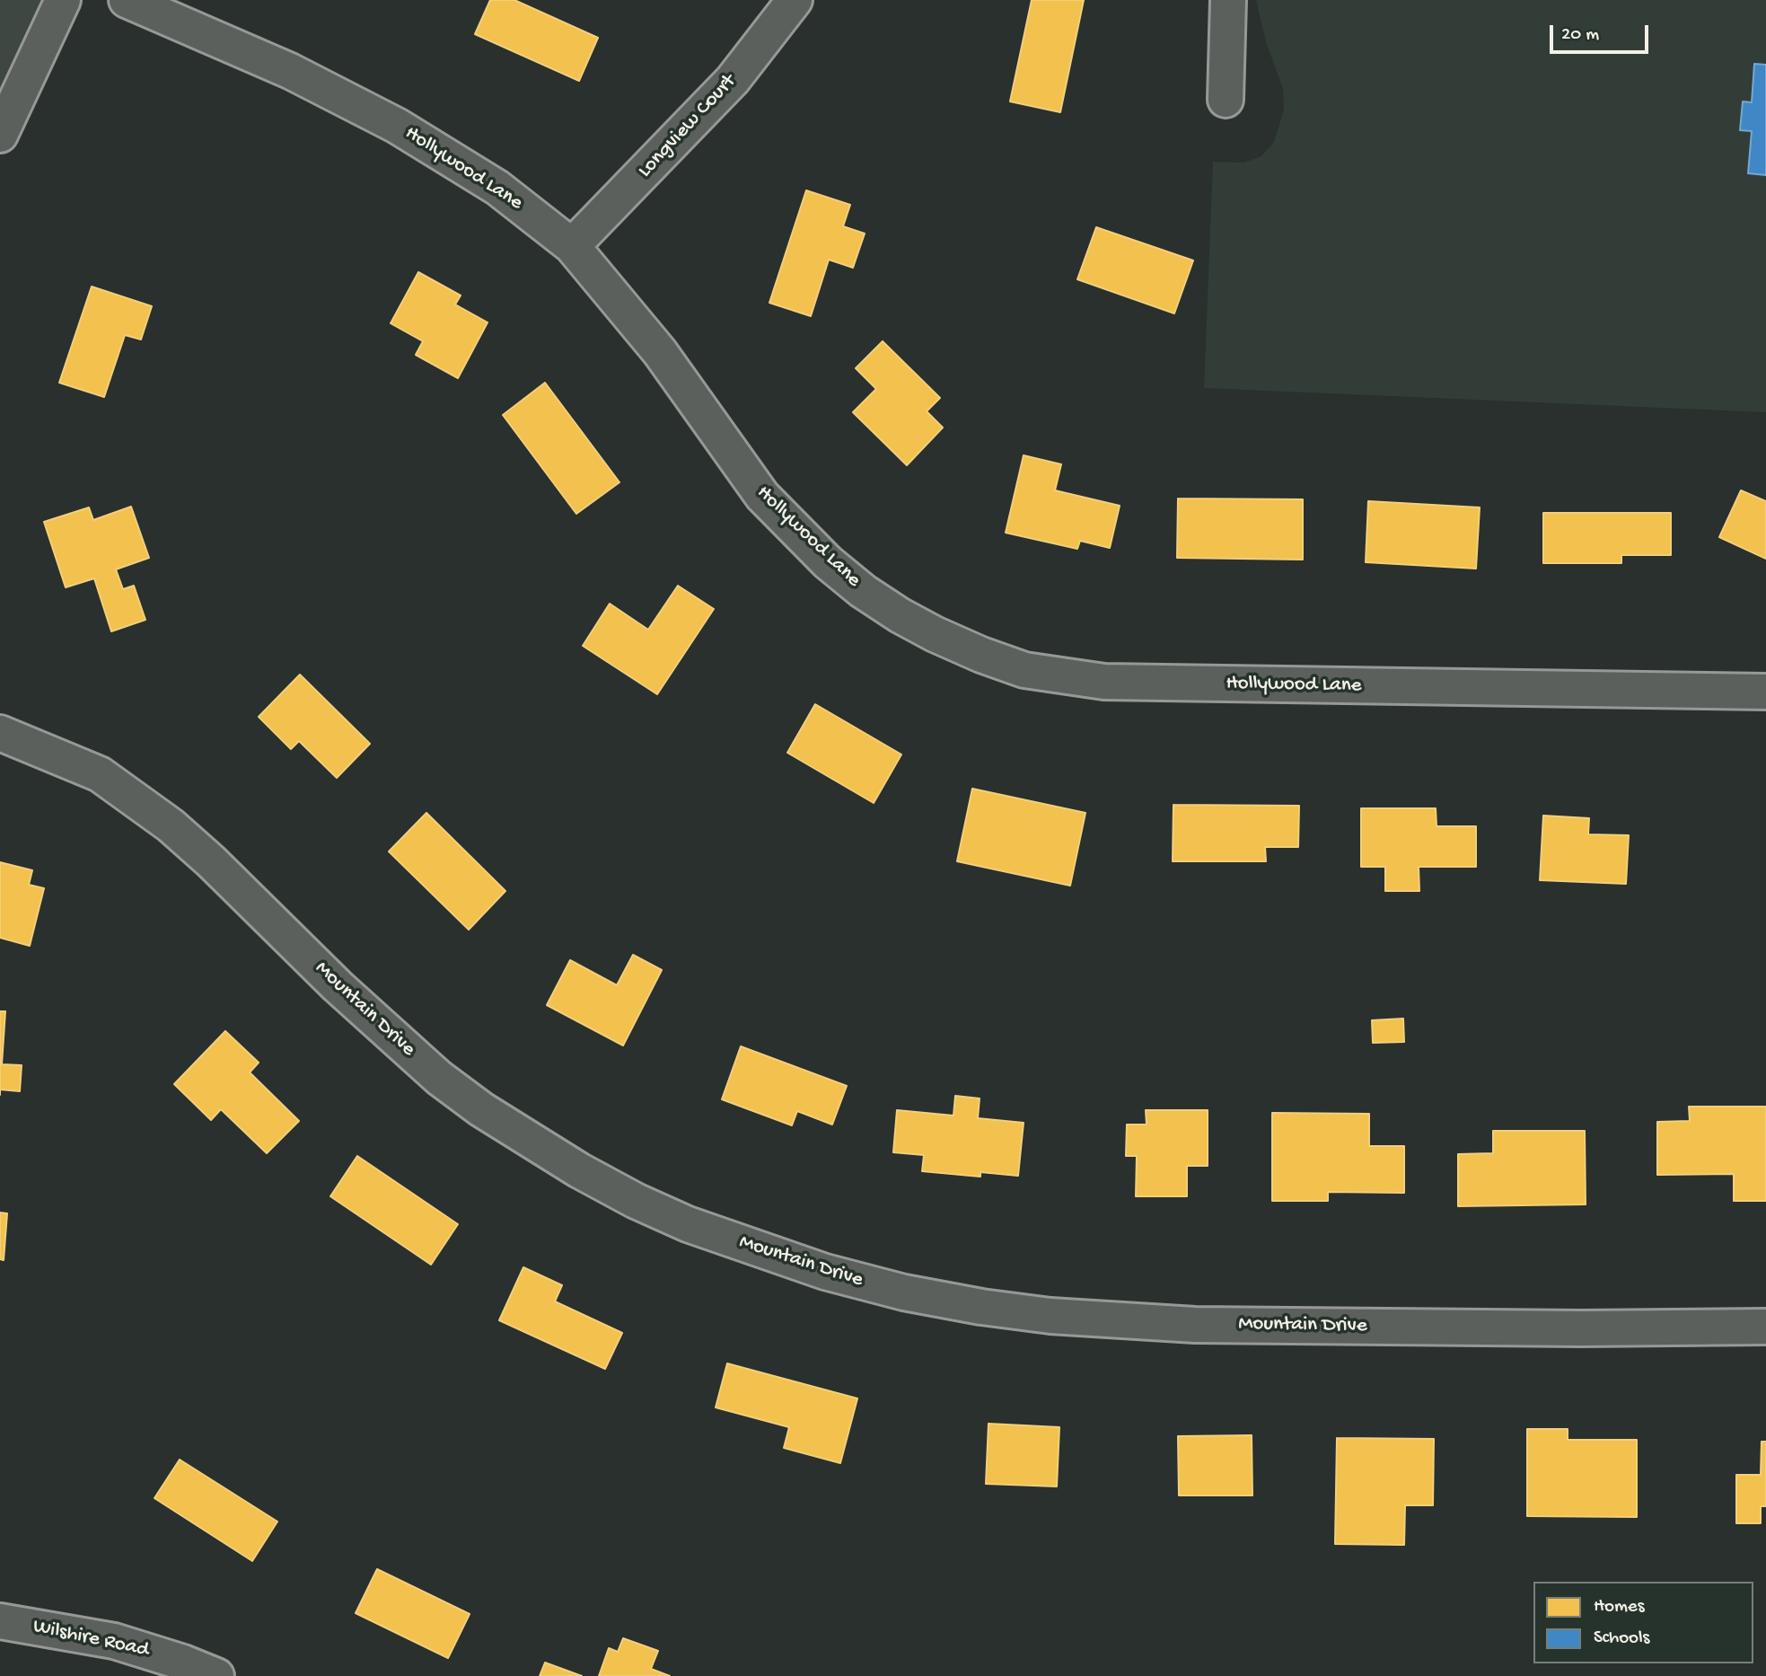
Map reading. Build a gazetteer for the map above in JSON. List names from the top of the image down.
{
  "streets": {
    "street": [
      "Longview Court",
      "Hollywood Lane",
      "Mountain Drive",
      "Wilshire Road"
    ]
  },
  "crossings": [
    ["Longview Court", "Hollywood Lane"]
  ],
  "legend": ["Homes", "Schools"],
  "scale_bar": "20 m"
}
